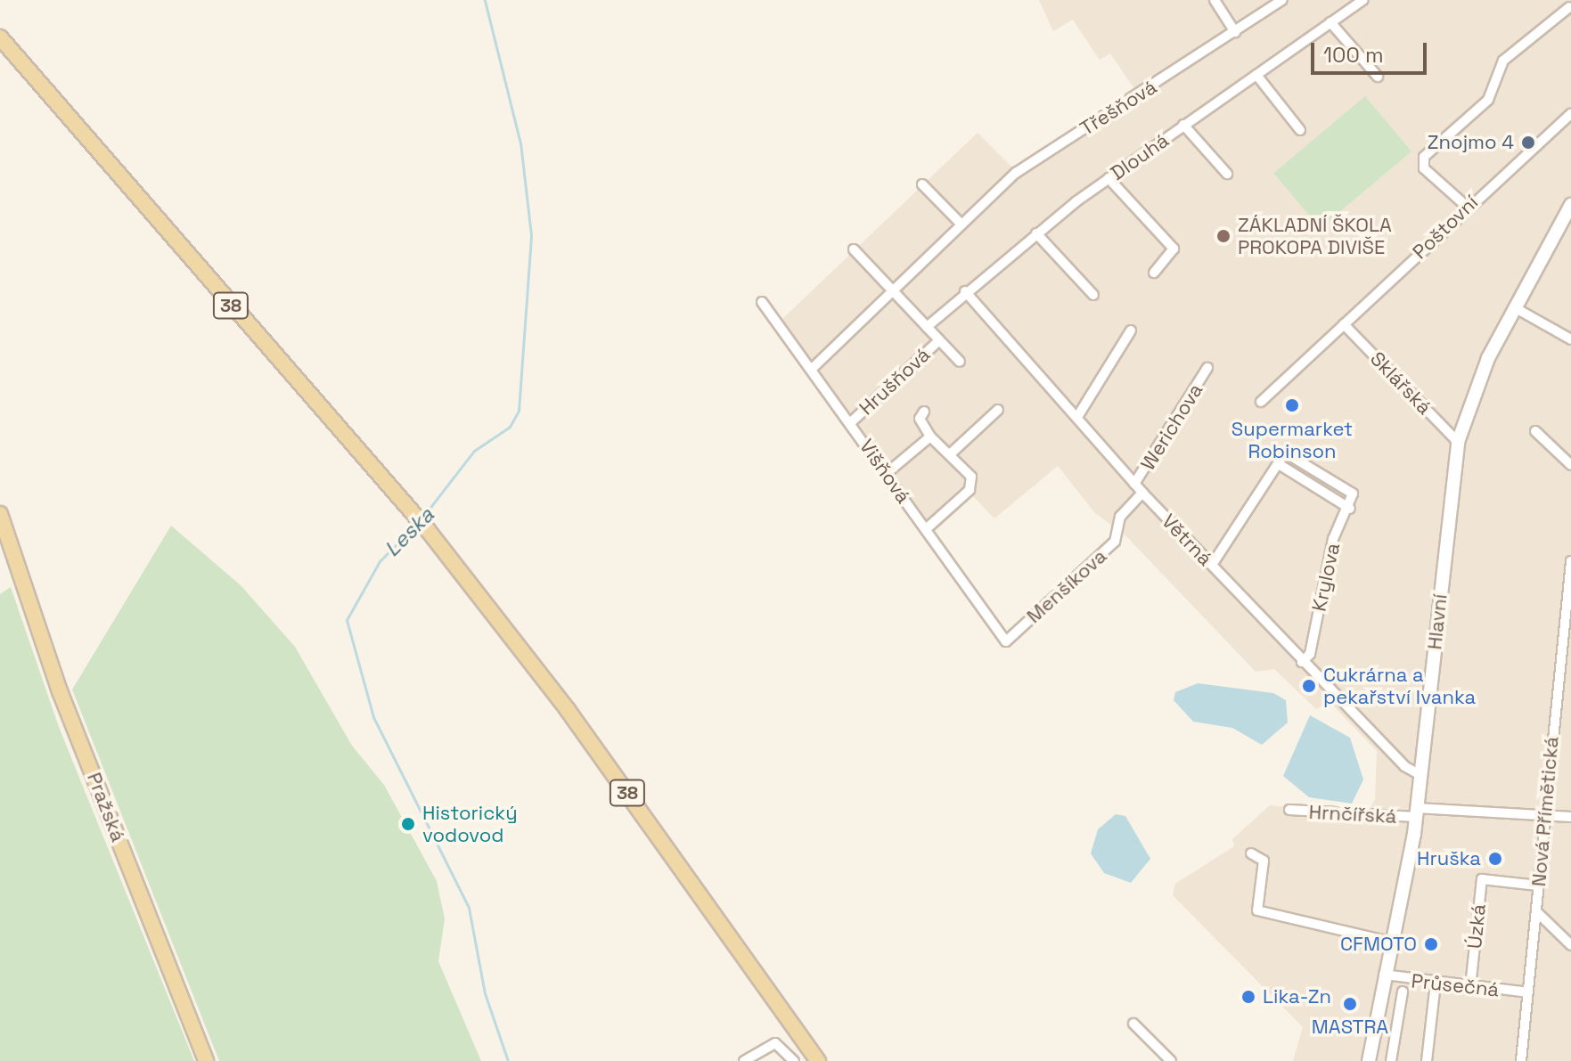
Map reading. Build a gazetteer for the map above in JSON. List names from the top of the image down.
{
  "streets": {
    "main road": ["38", "Hlavní", "Pražská"],
    "street": [
      "Třešňová",
      "Dlouhá",
      "Poštovní",
      "Hrušňová",
      "Sklářská",
      "Werichova",
      "Višňová",
      "Větrná",
      "Krylova",
      "Menšíkova",
      "Nová Přímětická",
      "Hrnčířská",
      "Úzká",
      "Průsečná"
    ]
  },
  "crossings": [
    ["Třešňová", "Hrušňová"],
    ["Třešňová", "Višňová"],
    ["Dlouhá", "Hrušňová"],
    ["Dlouhá", "Větrná"],
    ["Poštovní", "Sklářská"],
    ["Hrušňová", "Višňová"],
    ["Sklářská", "Hlavní"],
    ["Werichova", "Větrná"],
    ["Višňová", "Menšíkova"],
    ["Větrná", "Krylova"],
    ["Větrná", "Menšíkova"],
    ["Větrná", "Hlavní"],
    ["Hlavní", "Hrnčířská"],
    ["Hlavní", "Průsečná"],
    ["Nová Přímětická", "Hrnčířská"],
    ["Nová Přímětická", "Úzká"],
    ["Nová Přímětická", "Průsečná"],
    ["Úzká", "Průsečná"]
  ],
  "water": ["Leska"],
  "places": [
    "Znojmo 4",
    "ZÁKLADNÍ ŠKOLA PROKOPA DIVIŠE",
    "Supermarket Robinson",
    "Cukrárna a pekařství Ivanka",
    "Historický vodovod",
    "Hruška",
    "CFMOTO",
    "Lika-Zn",
    "MASTRA"
  ],
  "scale_bar": "100 m"
}
